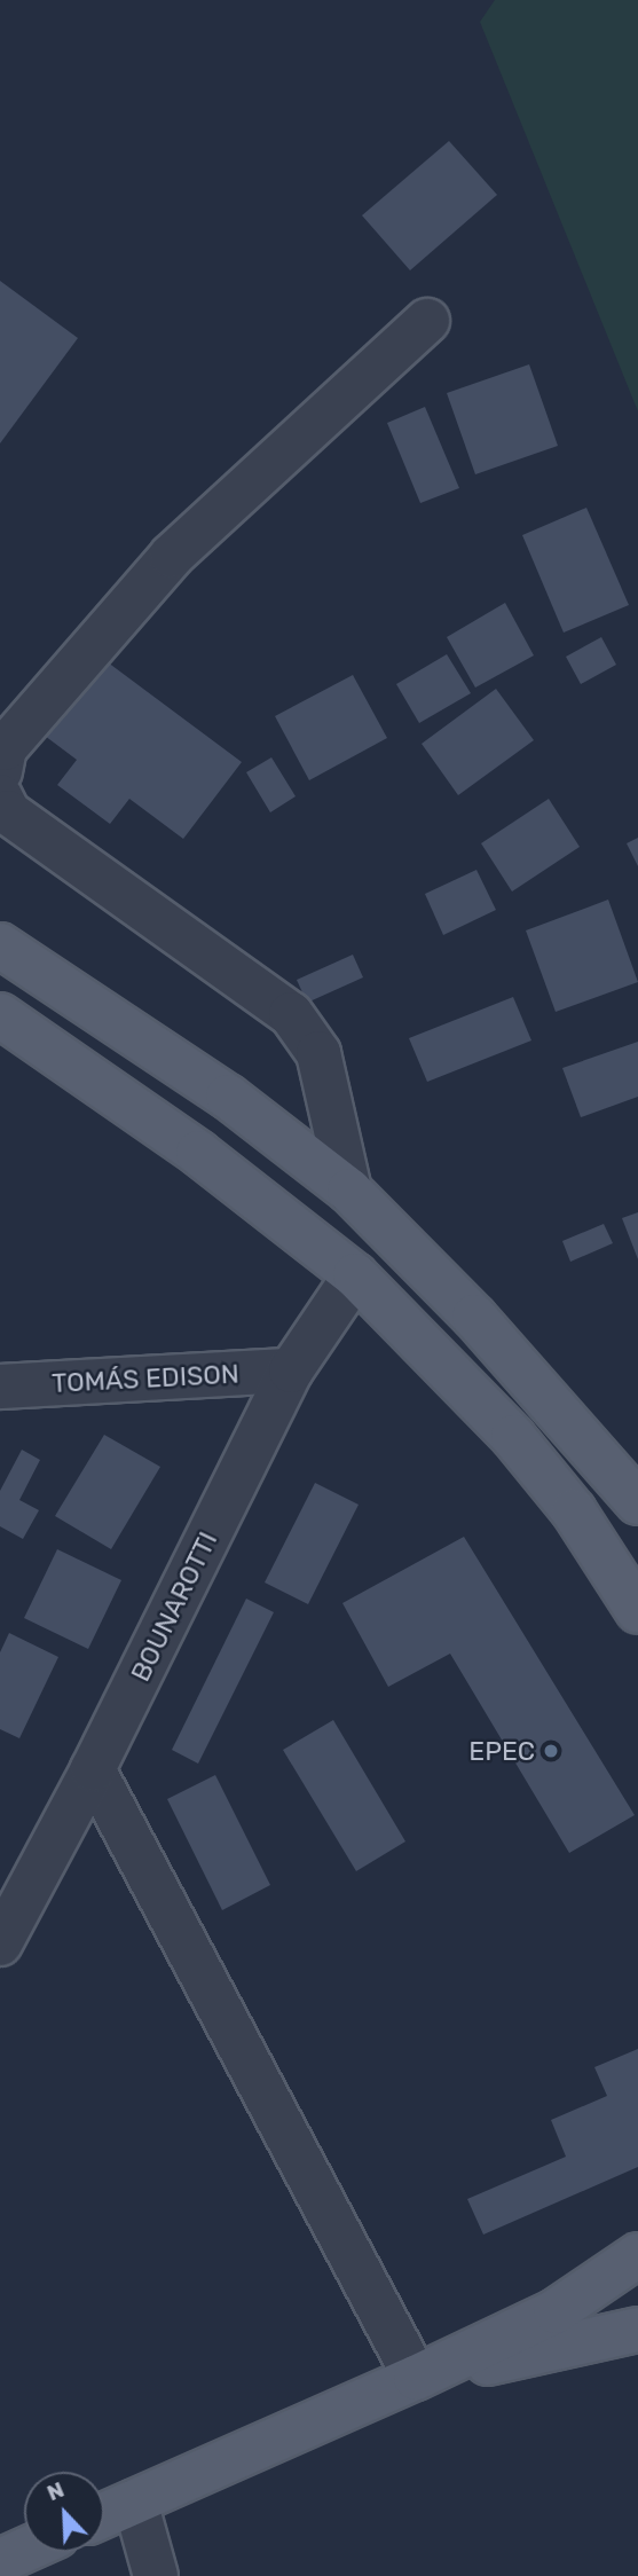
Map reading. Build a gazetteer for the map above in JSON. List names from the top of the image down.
{
  "streets": {
    "street": ["TOMÁS EDISON", "BOUNAROTTI"]
  },
  "crossings": [
    ["TOMÁS EDISON", "BOUNAROTTI"]
  ],
  "places": ["EPEC"],
  "north": "top left"
}
